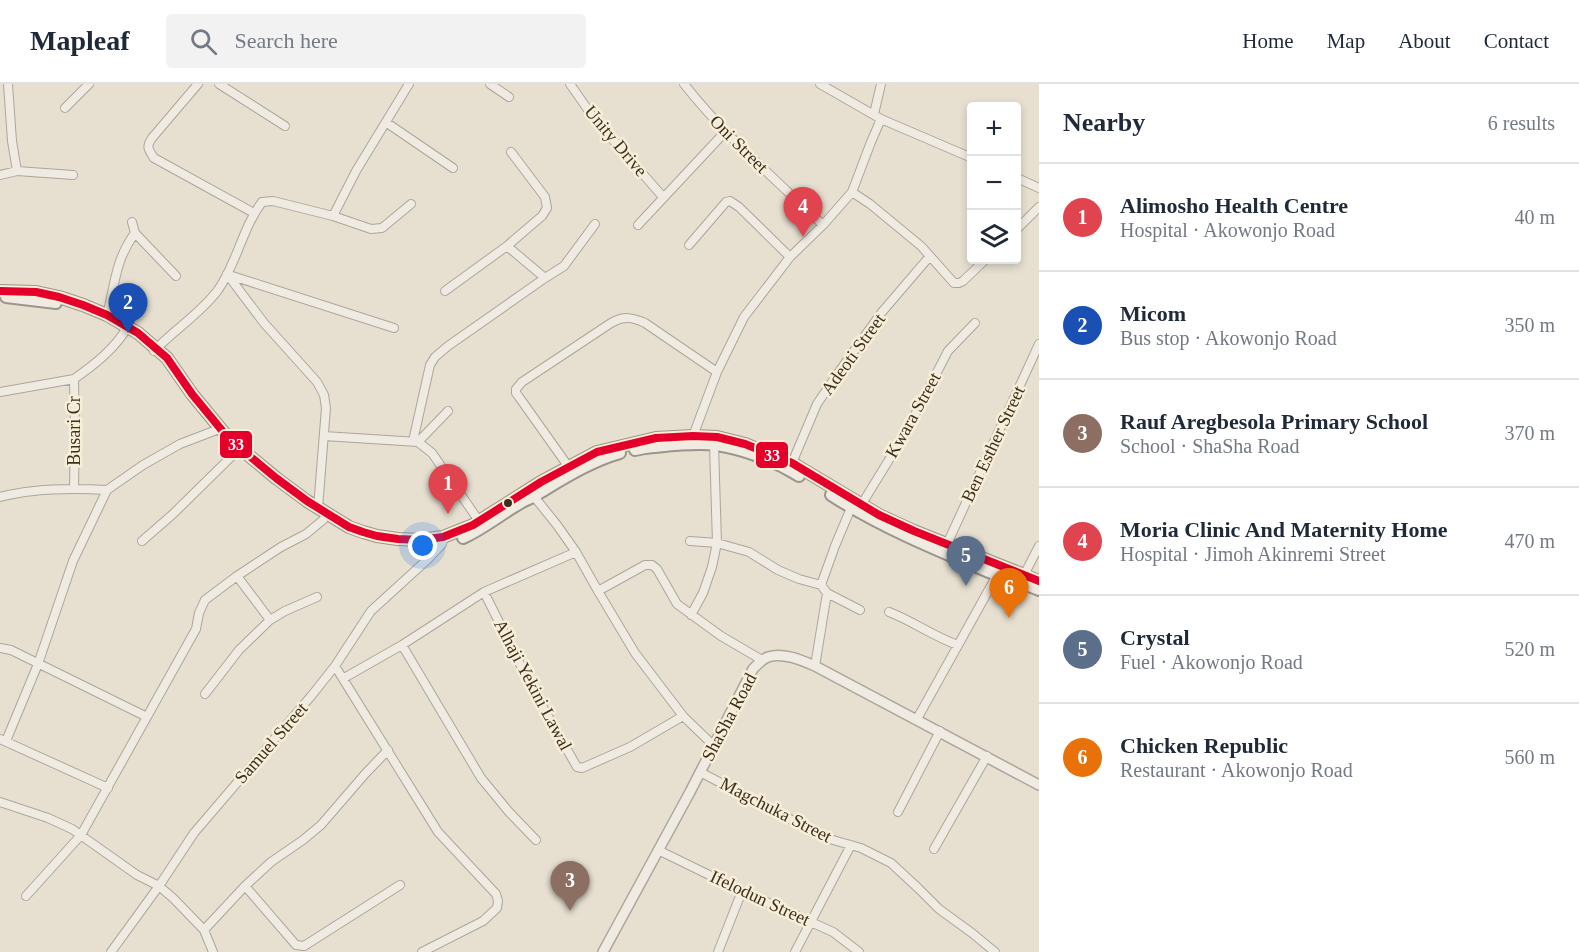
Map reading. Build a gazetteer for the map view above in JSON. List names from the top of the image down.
{
  "streets": {
    "street": [
      "Unity Drive",
      "Oni Street",
      "Adeoti Street",
      "Kwara Street",
      "Busari Cr",
      "Ben Esther Street",
      "Alhaji Yekini Lawal",
      "ShaSha Road",
      "Samuel Street",
      "Magchuka Street",
      "Ifelodun Street"
    ]
  },
  "crossings": [
    ["ShaSha Road", "Magchuka Street"],
    ["ShaSha Road", "Ifelodun Street"]
  ],
  "lines": ["transit line 33"],
  "page": {
    "header": "Mapleaf",
    "search": "Search here",
    "nav": [
      "Home",
      "Map",
      "About",
      "Contact"
    ],
    "heading": ["Nearby", "6 results"],
    "map_buttons": ["+", "−"],
    "list": [
      {
        "mark": "1",
        "name": "Alimosho Health Centre",
        "note": "Hospital · Akowonjo Road",
        "value": "40 m"
      },
      {
        "mark": "2",
        "name": "Micom",
        "note": "Bus stop · Akowonjo Road",
        "value": "350 m"
      },
      {
        "mark": "3",
        "name": "Rauf Aregbesola Primary School",
        "note": "School · ShaSha Road",
        "value": "370 m"
      },
      {
        "mark": "4",
        "name": "Moria Clinic And Maternity Home",
        "note": "Hospital · Jimoh Akinremi Street",
        "value": "470 m"
      },
      {
        "mark": "5",
        "name": "Crystal",
        "note": "Fuel · Akowonjo Road",
        "value": "520 m"
      },
      {
        "mark": "6",
        "name": "Chicken Republic",
        "note": "Restaurant · Akowonjo Road",
        "value": "560 m"
      }
    ],
    "pins": [
      "4",
      "2",
      "1",
      "5",
      "6",
      "3"
    ]
  }
}
